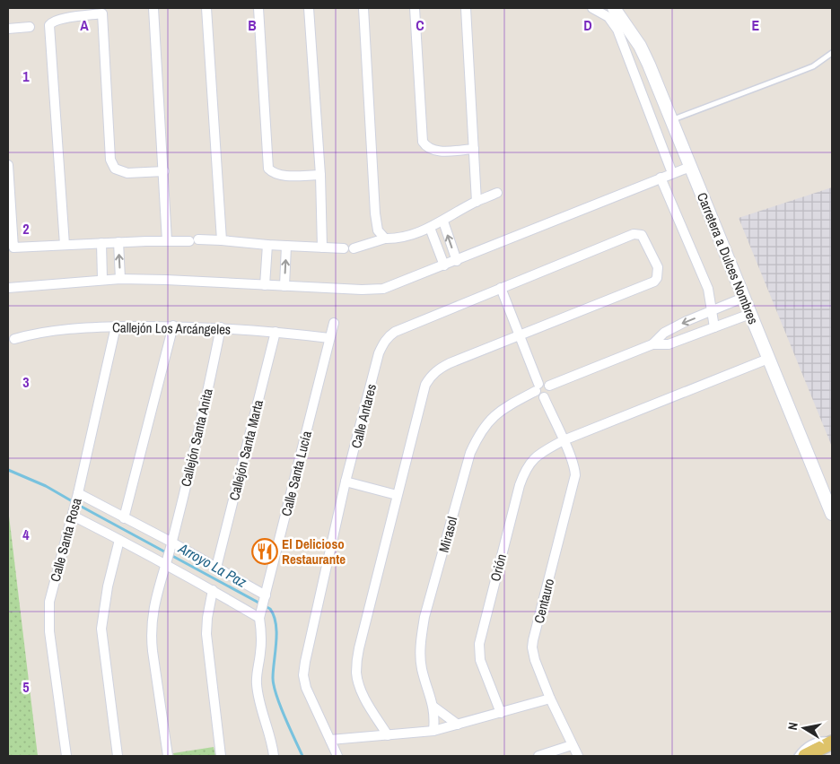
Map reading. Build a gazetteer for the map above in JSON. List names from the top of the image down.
{
  "streets": {
    "main road": ["Carretera a Dulces Nombres"],
    "street": [
      "Callejón Los Arcángeles",
      "Calle Antares",
      "Callejón Santa Anita",
      "Callejón Santa Marta",
      "Calle Santa Lucía",
      "Mirasol",
      "Calle Santa Rosa",
      "Orión",
      "Centauro"
    ]
  },
  "crossings": [
    ["Carretera a Dulces Nombres", "Orión"],
    ["Callejón Los Arcángeles", "Callejón Santa Anita"],
    ["Callejón Los Arcángeles", "Callejón Santa Marta"],
    ["Callejón Los Arcángeles", "Calle Santa Lucía"],
    ["Callejón Los Arcángeles", "Calle Santa Rosa"],
    ["Mirasol", "Centauro"],
    ["Orión", "Centauro"]
  ],
  "water": ["Arroyo La Paz"],
  "places": {
    "restaurant": ["El Delicioso Restaurante"]
  },
  "north": "left",
  "grid": {
    "columns": [
      "A",
      "B",
      "C",
      "D",
      "E"
    ],
    "rows": [
      "1",
      "2",
      "3",
      "4",
      "5"
    ]
  }
}
